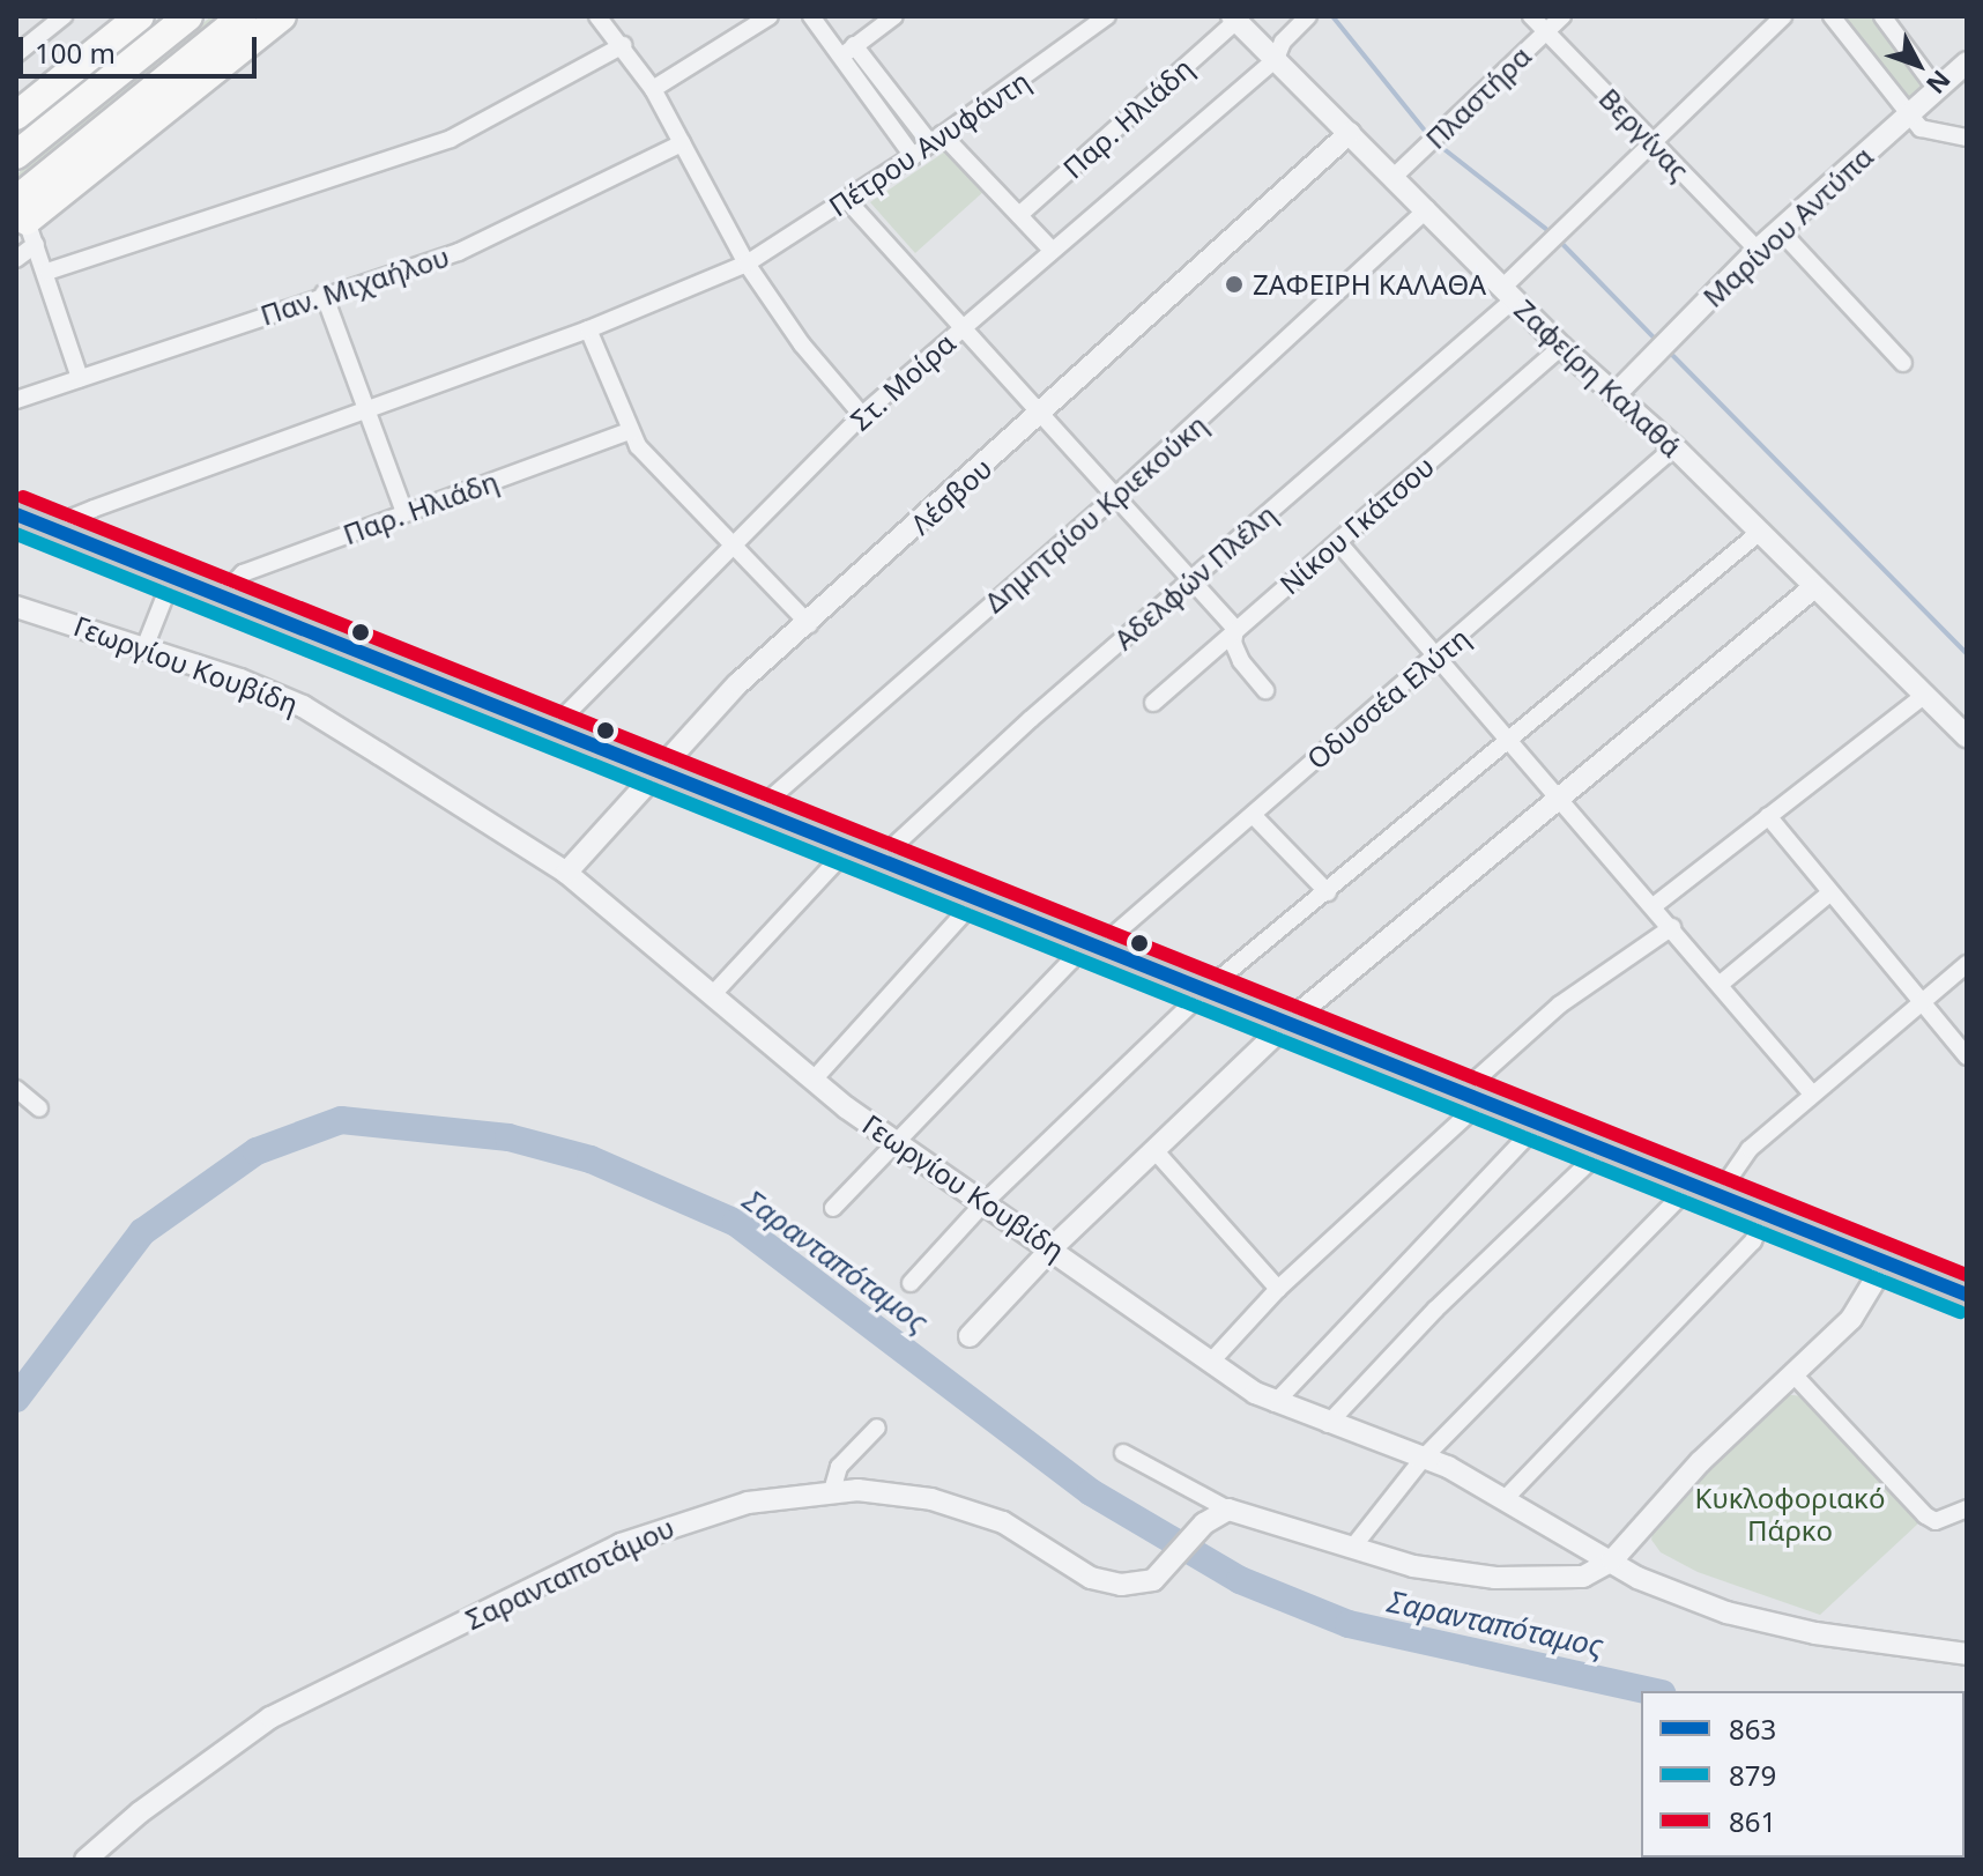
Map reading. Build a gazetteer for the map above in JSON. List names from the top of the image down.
{
  "streets": {
    "street": [
      "Πλαστήρα",
      "Παρ. Ηλιάδη",
      "Βεργίνας",
      "Πέτρου Ανυφάντη",
      "Μαρίνου Αντύπα",
      "Παν. Μιχαήλου",
      "Ζαφείρη Καλαθά",
      "Στ. Μοίρα",
      "Λέσβου",
      "Δημητρίου Κριεκούκη",
      "Νίκου Γκάτσου",
      "Αδελφών Πλέλη",
      "Γεωργίου Κουβίδη",
      "Οδυσσέα Ελύτη",
      "Σαρανταποτάμου"
    ]
  },
  "crossings": [
    ["Πλαστήρα", "Βεργίνας"],
    ["Πλαστήρα", "Ζαφείρη Καλαθά"],
    ["Παρ. Ηλιάδη", "Ζαφείρη Καλαθά"],
    ["Βεργίνας", "Μαρίνου Αντύπα"],
    ["Βεργίνας", "Αδελφών Πλέλη"],
    ["Μαρίνου Αντύπα", "Ζαφείρη Καλαθά"],
    ["Ζαφείρη Καλαθά", "Στ. Μοίρα"],
    ["Ζαφείρη Καλαθά", "Λέσβου"],
    ["Ζαφείρη Καλαθά", "Δημητρίου Κριεκούκη"],
    ["Ζαφείρη Καλαθά", "Νίκου Γκάτσου"],
    ["Ζαφείρη Καλαθά", "Αδελφών Πλέλη"],
    ["Ζαφείρη Καλαθά", "Οδυσσέα Ελύτη"],
    ["Λέσβου", "Γεωργίου Κουβίδη"]
  ],
  "water": ["Σαρανταπόταμος"],
  "parks": ["Κυκλοφοριακό Πάρκο"],
  "places": ["ΖΑΦΕΙΡΗ ΚΑΛΑΘΑ"],
  "lines": ["transit line 861", "transit line 863", "transit line 879"],
  "legend": ["863", "879", "861"],
  "scale_bar": "100 m",
  "north": "bottom right"
}
